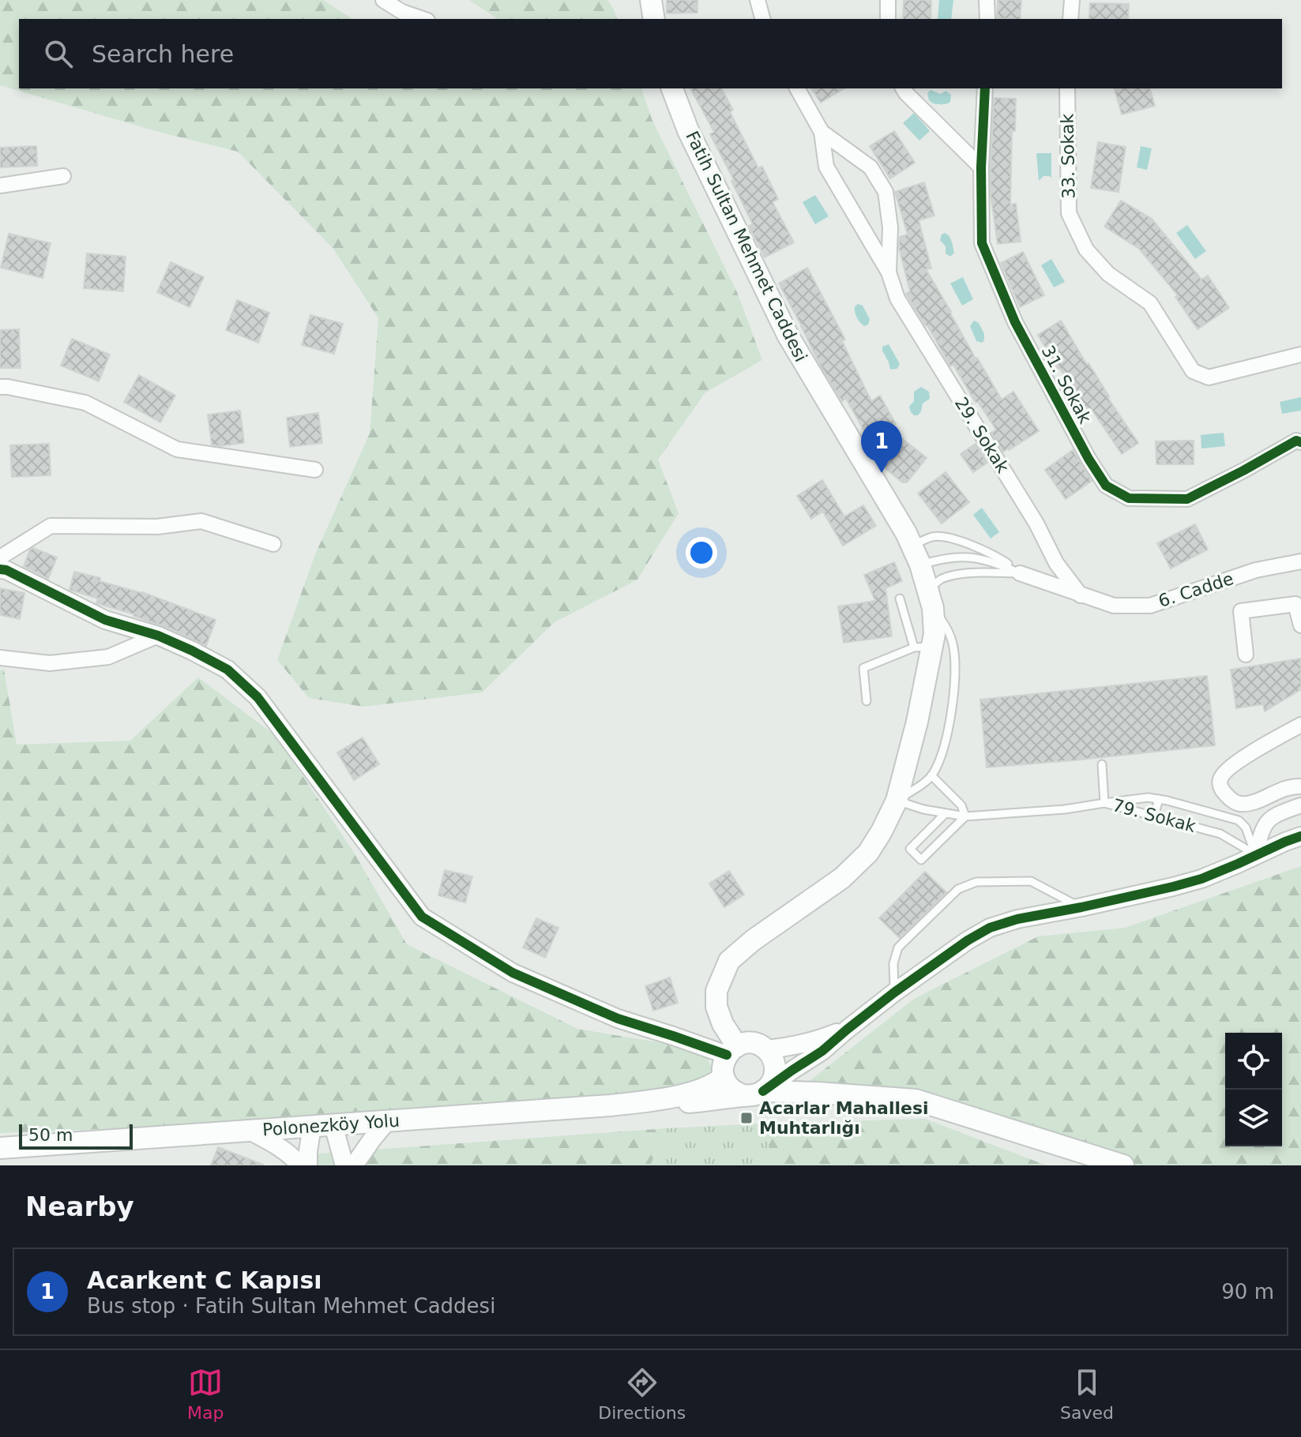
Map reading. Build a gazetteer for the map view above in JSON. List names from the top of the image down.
{
  "streets": {
    "main road": ["Fatih Sultan Mehmet Caddesi", "Polonezköy Yolu"],
    "street": [
      "33. Sokak",
      "31. Sokak",
      "29. Sokak",
      "6. Cadde"
    ],
    "lane": ["79. Sokak"]
  },
  "crossings": [
    ["29. Sokak", "6. Cadde"]
  ],
  "places": {
    "transit": ["Acarlar Mahallesi Muhtarlığı"]
  },
  "scale_bar": "50 m",
  "page": {
    "search": "Search here",
    "pins": "1",
    "scale": "50 m",
    "heading": "Nearby",
    "list": [
      {
        "mark": "1",
        "name": "Acarkent C Kapısı",
        "note": "Bus stop · Fatih Sultan Mehmet Caddesi",
        "value": "90 m"
      }
    ],
    "nav": ["Map", "Directions", "Saved"]
  }
}
